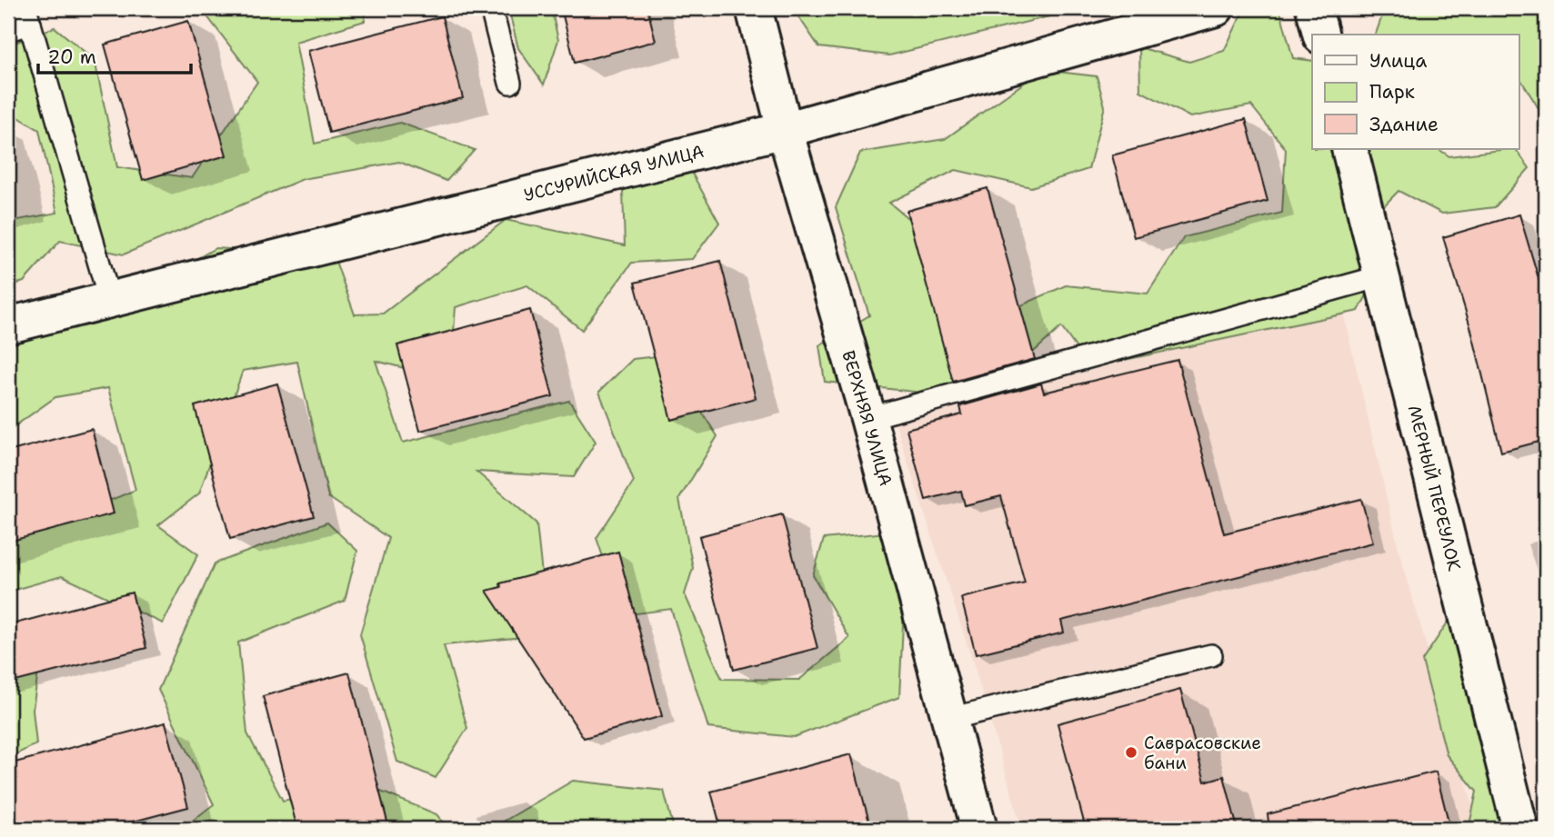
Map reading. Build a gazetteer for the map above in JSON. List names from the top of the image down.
{
  "streets": {
    "street": ["УССУРИЙСКАЯ УЛИЦА", "ВЕРХНЯЯ УЛИЦА", "МЕРНЫЙ ПЕРЕУЛОК"]
  },
  "crossings": [
    ["УССУРИЙСКАЯ УЛИЦА", "ВЕРХНЯЯ УЛИЦА"]
  ],
  "places": ["Саврасовские бани"],
  "legend": ["Улица", "Парк", "Здание"],
  "scale_bar": "20 m"
}
